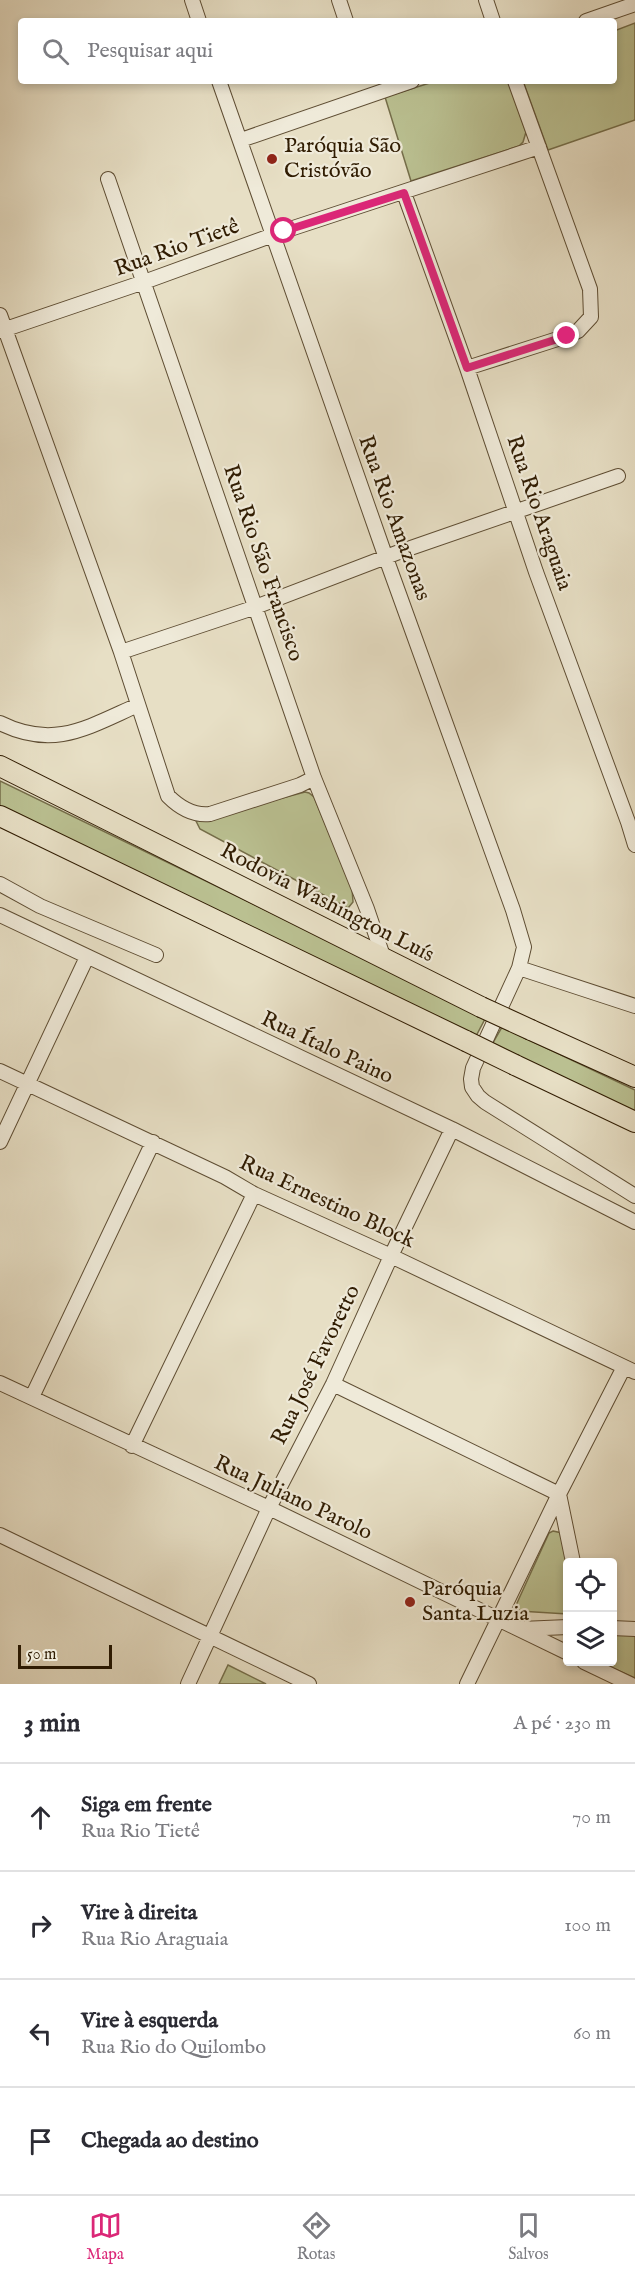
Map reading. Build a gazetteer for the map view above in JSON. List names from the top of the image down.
{
  "streets": {
    "highway": ["Rodovia Washington Luís"],
    "street": [
      "Rua Rio Tietê",
      "Rua Rio Araguaia",
      "Rua Rio Amazonas",
      "Rua Rio São Francisco",
      "Rua Ítalo Paino",
      "Rua Ernestino Block",
      "Rua José Favoretto",
      "Rua Juliano Parolo"
    ]
  },
  "crossings": [
    ["Rua Rio Tietê", "Rua Rio Araguaia"],
    ["Rua Rio Tietê", "Rua Rio Amazonas"],
    ["Rua Rio Tietê", "Rua Rio São Francisco"],
    ["Rua Rio São Francisco", "Rodovia Washington Luís"],
    ["Rua Ítalo Paino", "Rua José Favoretto"],
    ["Rua Ernestino Block", "Rua José Favoretto"],
    ["Rua José Favoretto", "Rua Juliano Parolo"]
  ],
  "places": ["Paróquia São Cristóvão", "Paróquia Santa Luzia"],
  "scale_bar": "50 m",
  "page": {
    "search": "Pesquisar aqui",
    "scale": "50 m",
    "heading": ["3 min", "A pé · 230 m"],
    "list": [
      ["Siga em frente", "Rua Rio Tietê", "70 m"],
      ["Vire à direita", "Rua Rio Araguaia", "100 m"],
      ["Vire à esquerda", "Rua Rio do Quilombo", "60 m"],
      "Chegada ao destino"
    ],
    "nav": ["Mapa", "Rotas", "Salvos"]
  }
}
